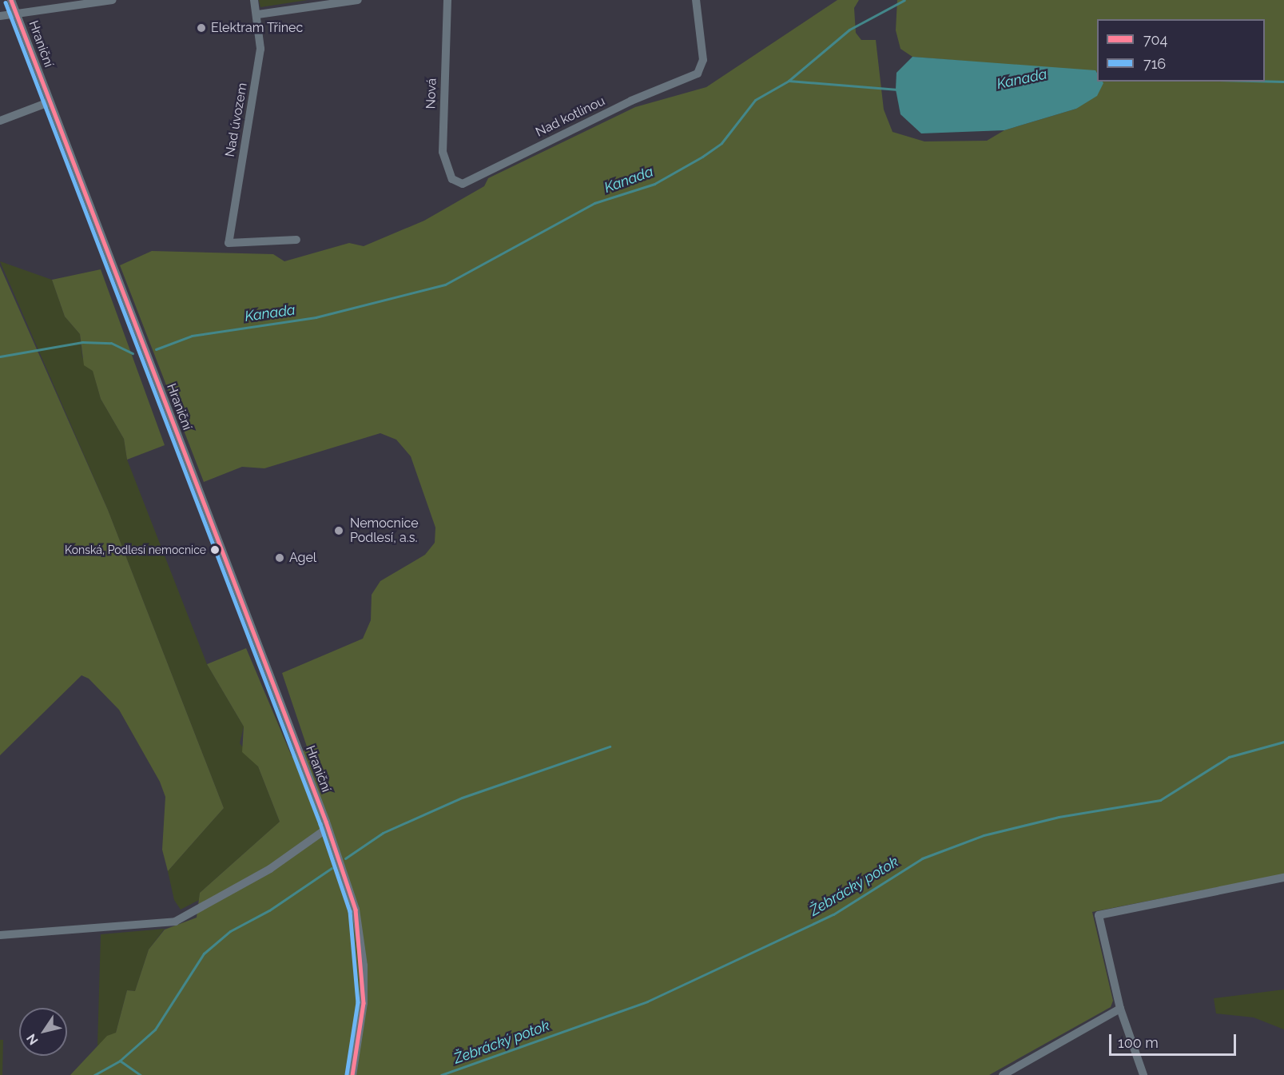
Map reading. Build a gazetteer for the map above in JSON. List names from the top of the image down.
{
  "streets": {
    "street": [
      "Hraniční",
      "Nová",
      "Nad kotlinou",
      "Nad úvozem"
    ]
  },
  "crossings": [
    ["Nová", "Nad kotlinou"]
  ],
  "water": ["Kanada", "Žebrácký potok"],
  "places": [
    "Elektram Třinec",
    "Nemocnice Podlesí, a.s.",
    "Konská, Podlesí nemocnice",
    "Agel"
  ],
  "lines": ["transit line 704", "transit line 716"],
  "legend": ["704", "716"],
  "scale_bar": "100 m",
  "north": "bottom left"
}
